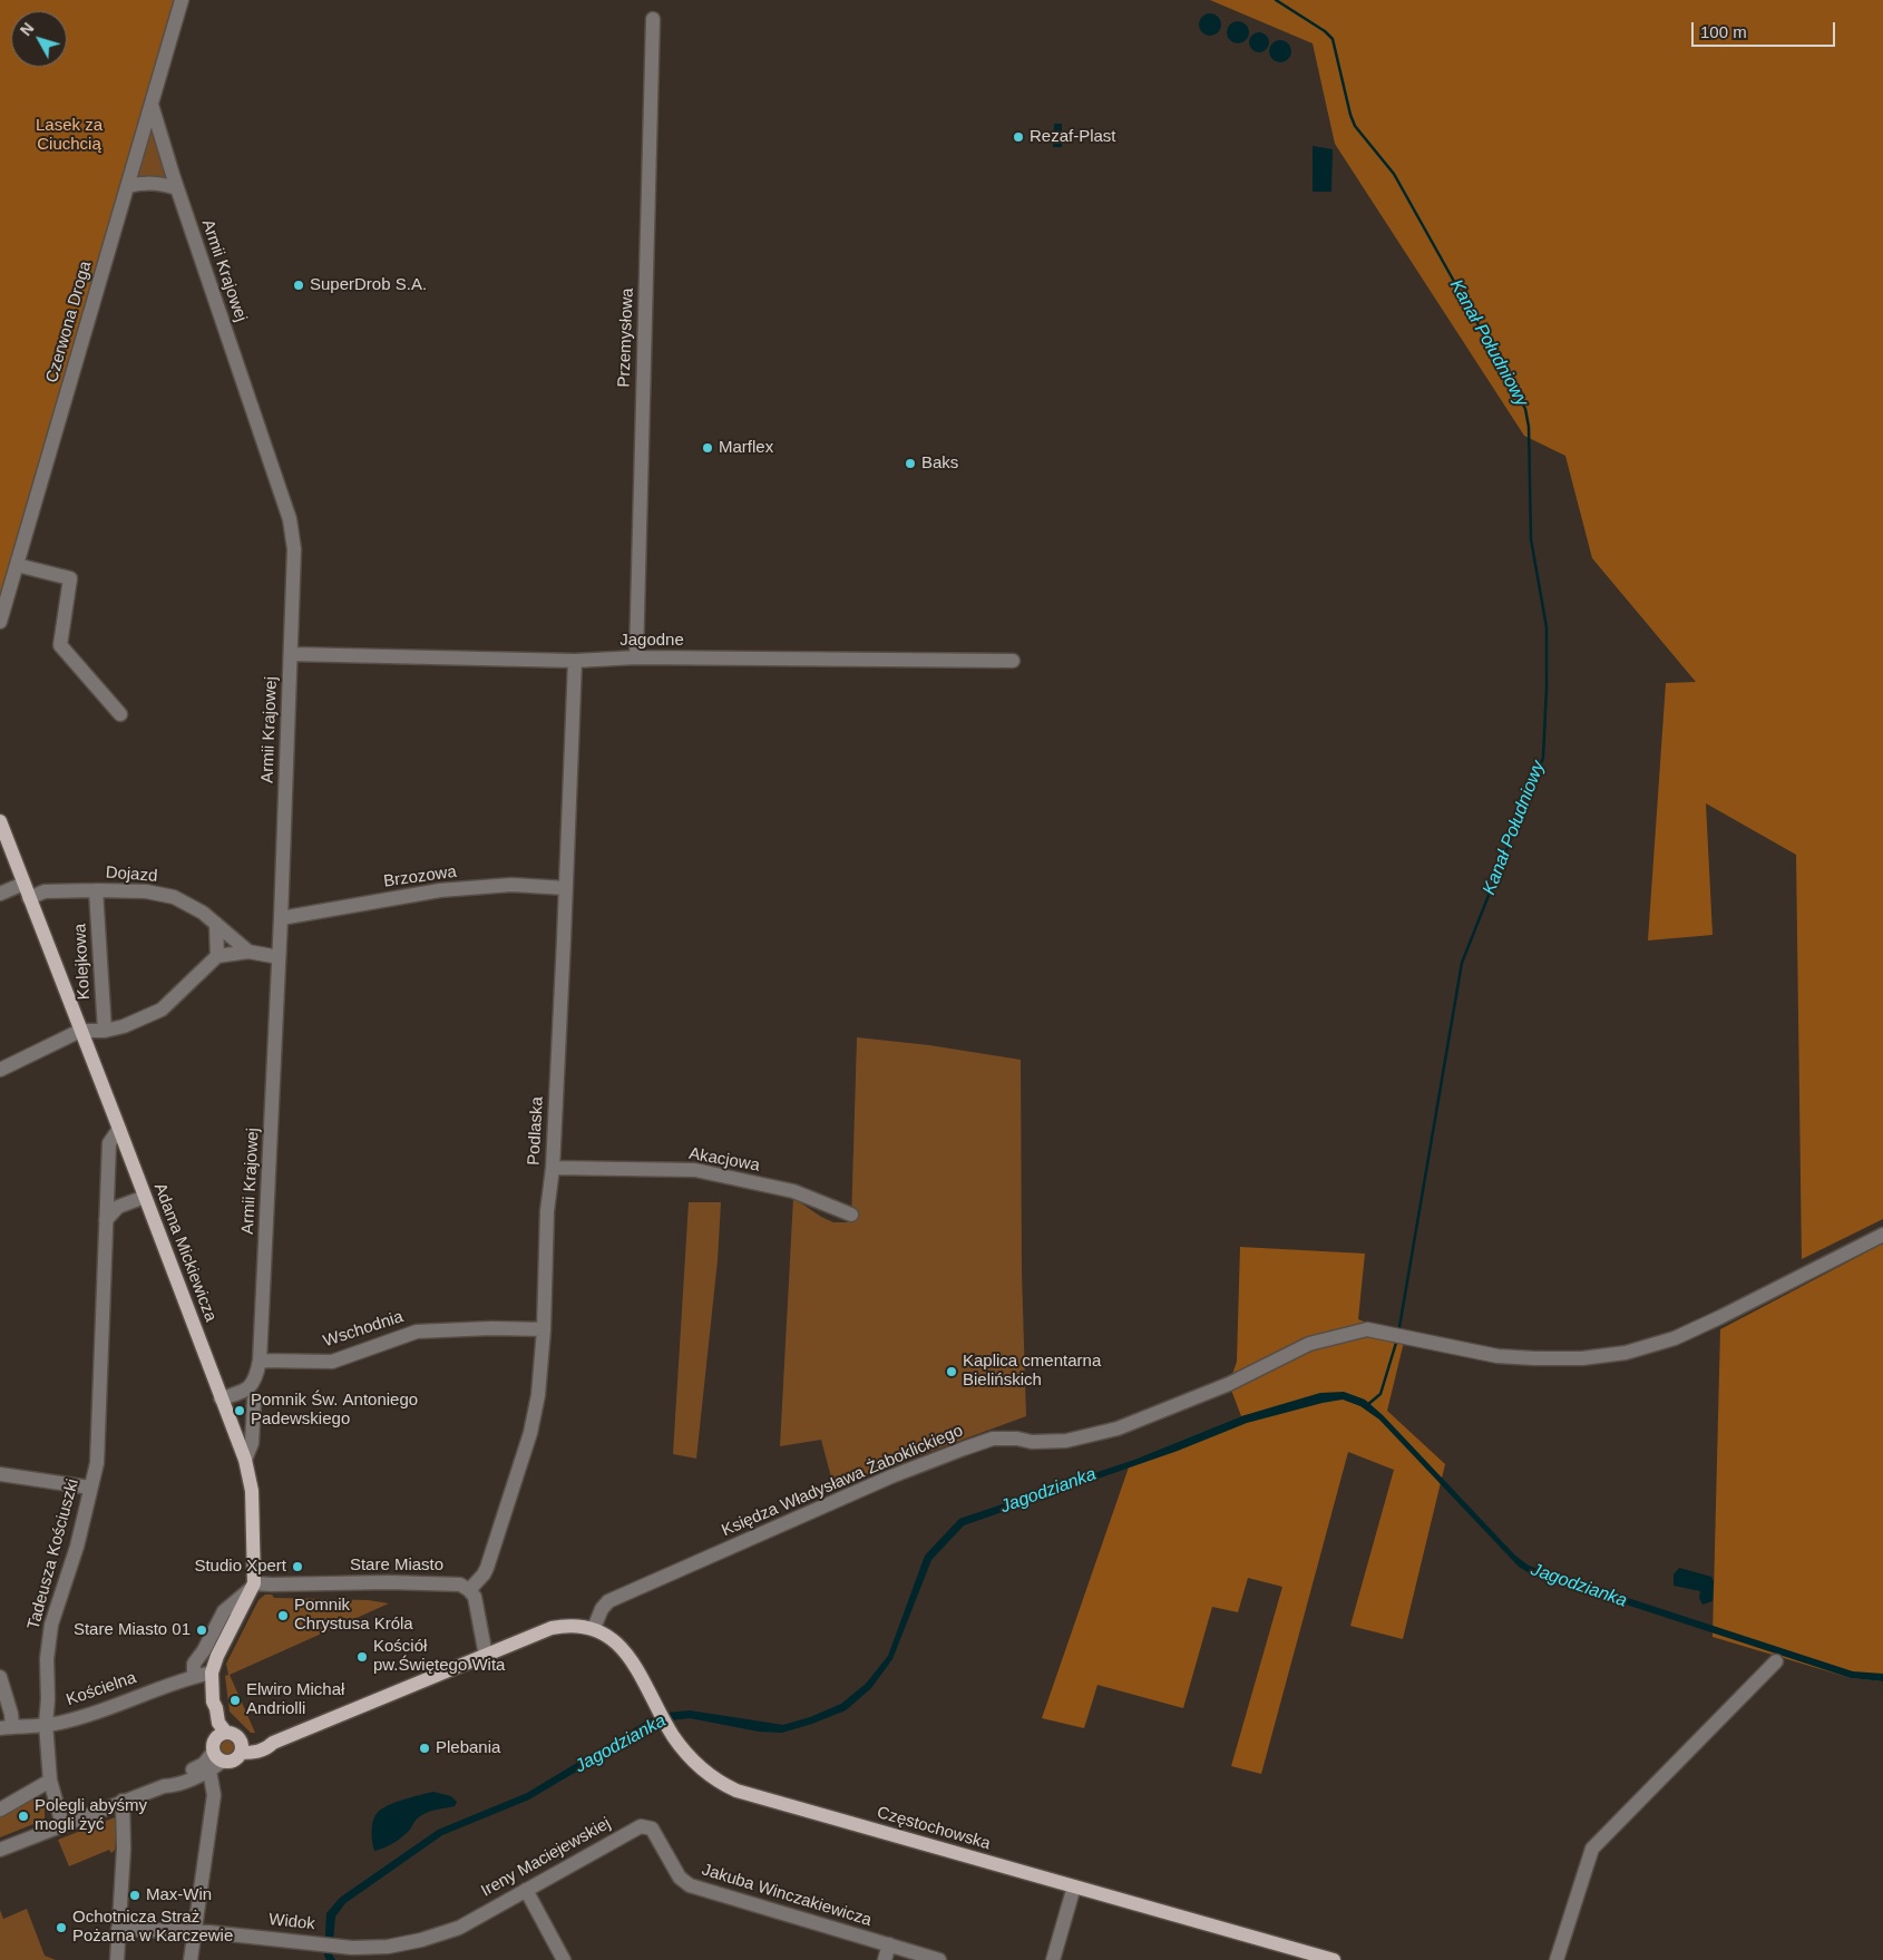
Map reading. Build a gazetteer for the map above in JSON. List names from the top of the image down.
{
  "streets": {
    "main road": ["Adama Mickiewicza", "Częstochowska"],
    "street": [
      "Armii Krajowej",
      "Czerwona Droga",
      "Przemysłowa",
      "Jagodne",
      "Dojazd",
      "Brzozowa",
      "Kolejkowa",
      "Podlaska",
      "Akacjowa",
      "Wschodnia",
      "Księdza Władysława Żaboklickiego",
      "Tadeusza Kościuszki",
      "Stare Miasto",
      "Kościelna",
      "Ireny Maciejewskiej",
      "Jakuba Winczakiewicza",
      "Widok"
    ]
  },
  "crossings": [
    ["Armii Krajowej", "Czerwona Droga"],
    ["Armii Krajowej", "Jagodne"],
    ["Armii Krajowej", "Brzozowa"],
    ["Armii Krajowej", "Adama Mickiewicza"],
    ["Armii Krajowej", "Wschodnia"],
    ["Przemysłowa", "Jagodne"],
    ["Jagodne", "Podlaska"],
    ["Dojazd", "Kolejkowa"],
    ["Dojazd", "Adama Mickiewicza"],
    ["Brzozowa", "Podlaska"],
    ["Podlaska", "Akacjowa"],
    ["Podlaska", "Wschodnia"],
    ["Podlaska", "Stare Miasto"],
    ["Adama Mickiewicza", "Tadeusza Kościuszki"],
    ["Adama Mickiewicza", "Stare Miasto"],
    ["Adama Mickiewicza", "Kościelna"],
    ["Księdza Władysława Żaboklickiego", "Częstochowska"],
    ["Tadeusza Kościuszki", "Kościelna"],
    ["Ireny Maciejewskiej", "Jakuba Winczakiewicza"],
    ["Ireny Maciejewskiej", "Widok"]
  ],
  "water": ["Kanał Południowy", "Jagodzianka"],
  "parks": ["Lasek za Ciuchcią"],
  "places": [
    "Rezaf-Plast",
    "SuperDrob S.A.",
    "Marflex",
    "Baks",
    "Kaplica cmentarna Bielińskich",
    "Pomnik Św. Antoniego Padewskiego",
    "Studio Xpert",
    "Pomnik Chrystusa Króla",
    "Stare Miasto 01",
    "Kościół pw.Świętego Wita",
    "Elwiro Michał Andriolli",
    "Plebania",
    "Polegli abyśmy mogli żyć",
    "Max-Win",
    "Ochotnicza Straż Pożarna w Karczewie"
  ],
  "scale_bar": "100 m",
  "north": "top left"
}
